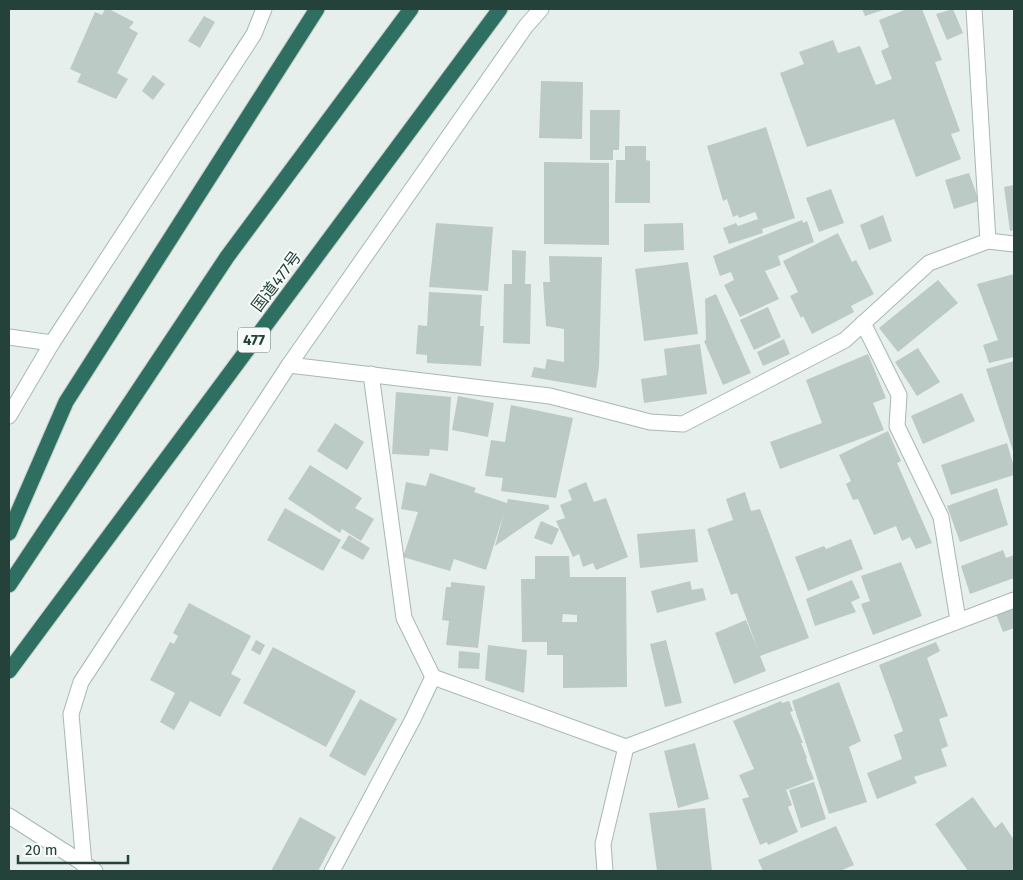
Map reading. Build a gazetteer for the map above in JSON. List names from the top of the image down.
{
  "streets": {
    "highway": ["国道477号", "477"]
  },
  "scale_bar": "20 m"
}
